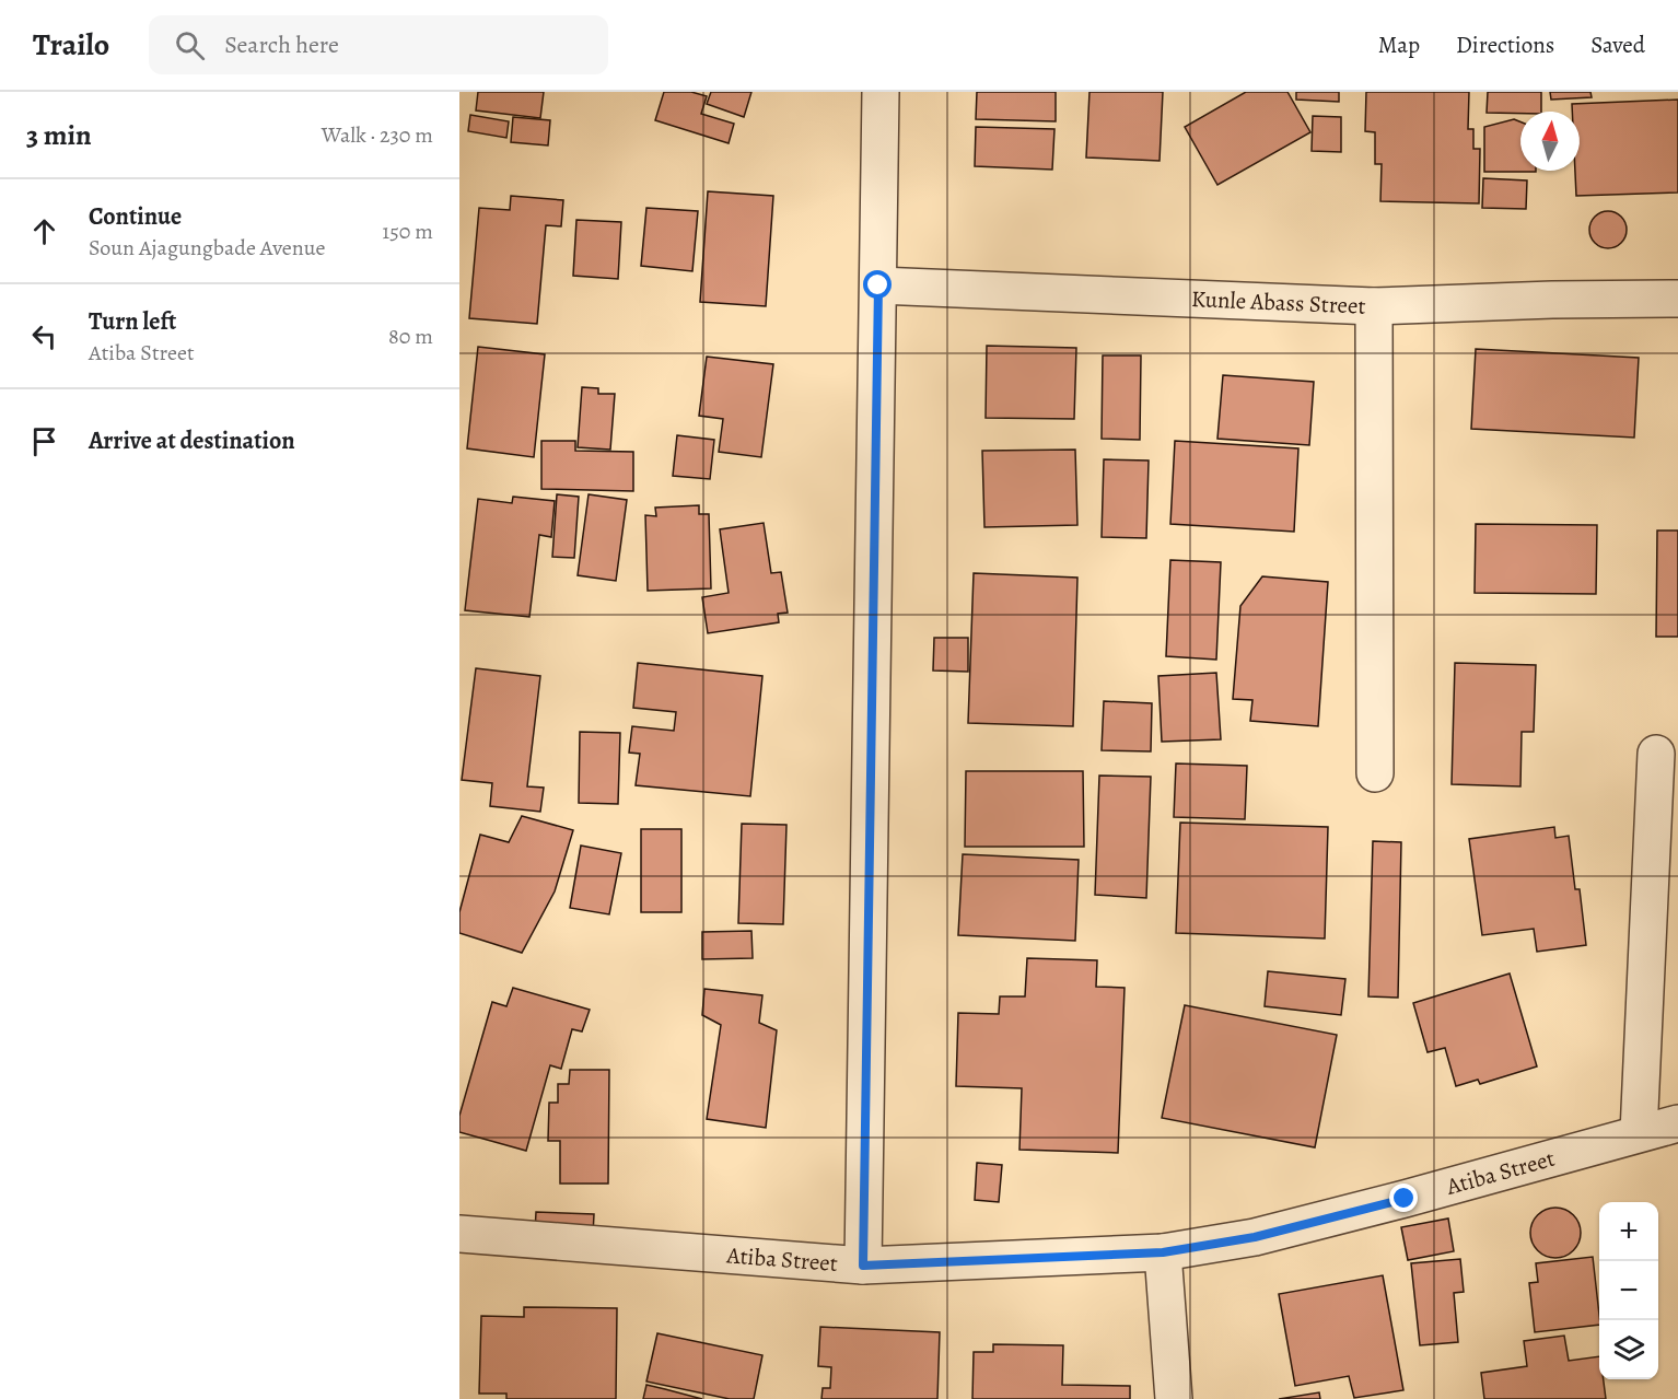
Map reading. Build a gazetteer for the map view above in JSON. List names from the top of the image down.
{
  "streets": {
    "street": ["Kunle Abass Street", "Atiba Street"]
  },
  "north": "top",
  "page": {
    "header": "Trailo",
    "search": "Search here",
    "nav": ["Map", "Directions", "Saved"],
    "heading": ["3 min", "Walk · 230 m"],
    "list": [
      ["Continue", "Soun Ajagungbade Avenue", "150 m"],
      ["Turn left", "Atiba Street", "80 m"],
      "Arrive at destination"
    ],
    "map_buttons": ["+", "−"]
  }
}
